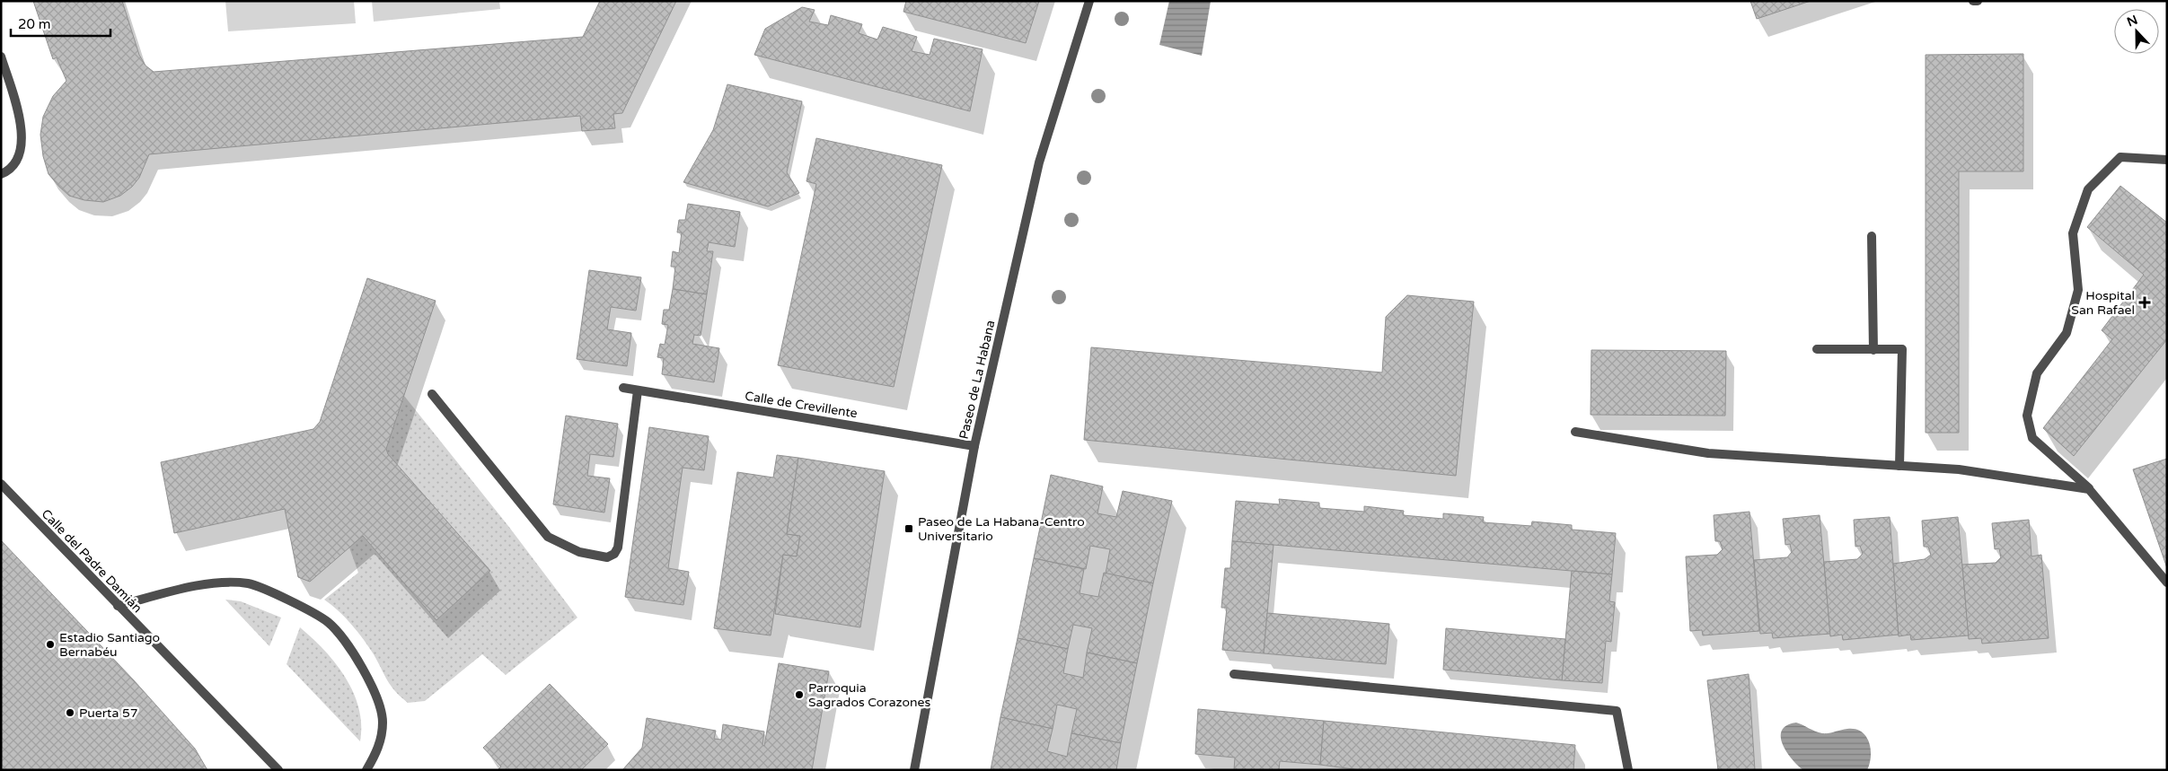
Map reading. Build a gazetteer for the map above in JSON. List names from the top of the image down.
{
  "streets": {
    "street": ["Paseo de La Habana", "Calle de Crevillente", "Calle del Padre Damián"]
  },
  "crossings": [
    ["Paseo de La Habana", "Calle de Crevillente"]
  ],
  "places": {
    "health": ["Hospital San Rafael"],
    "transit": ["Paseo de La Habana-Centro Universitario"],
    "other": ["Estadio Santiago Bernabéu", "Parroquia Sagrados Corazones", "Puerta 57"]
  },
  "scale_bar": "20 m",
  "north": "top"
}
